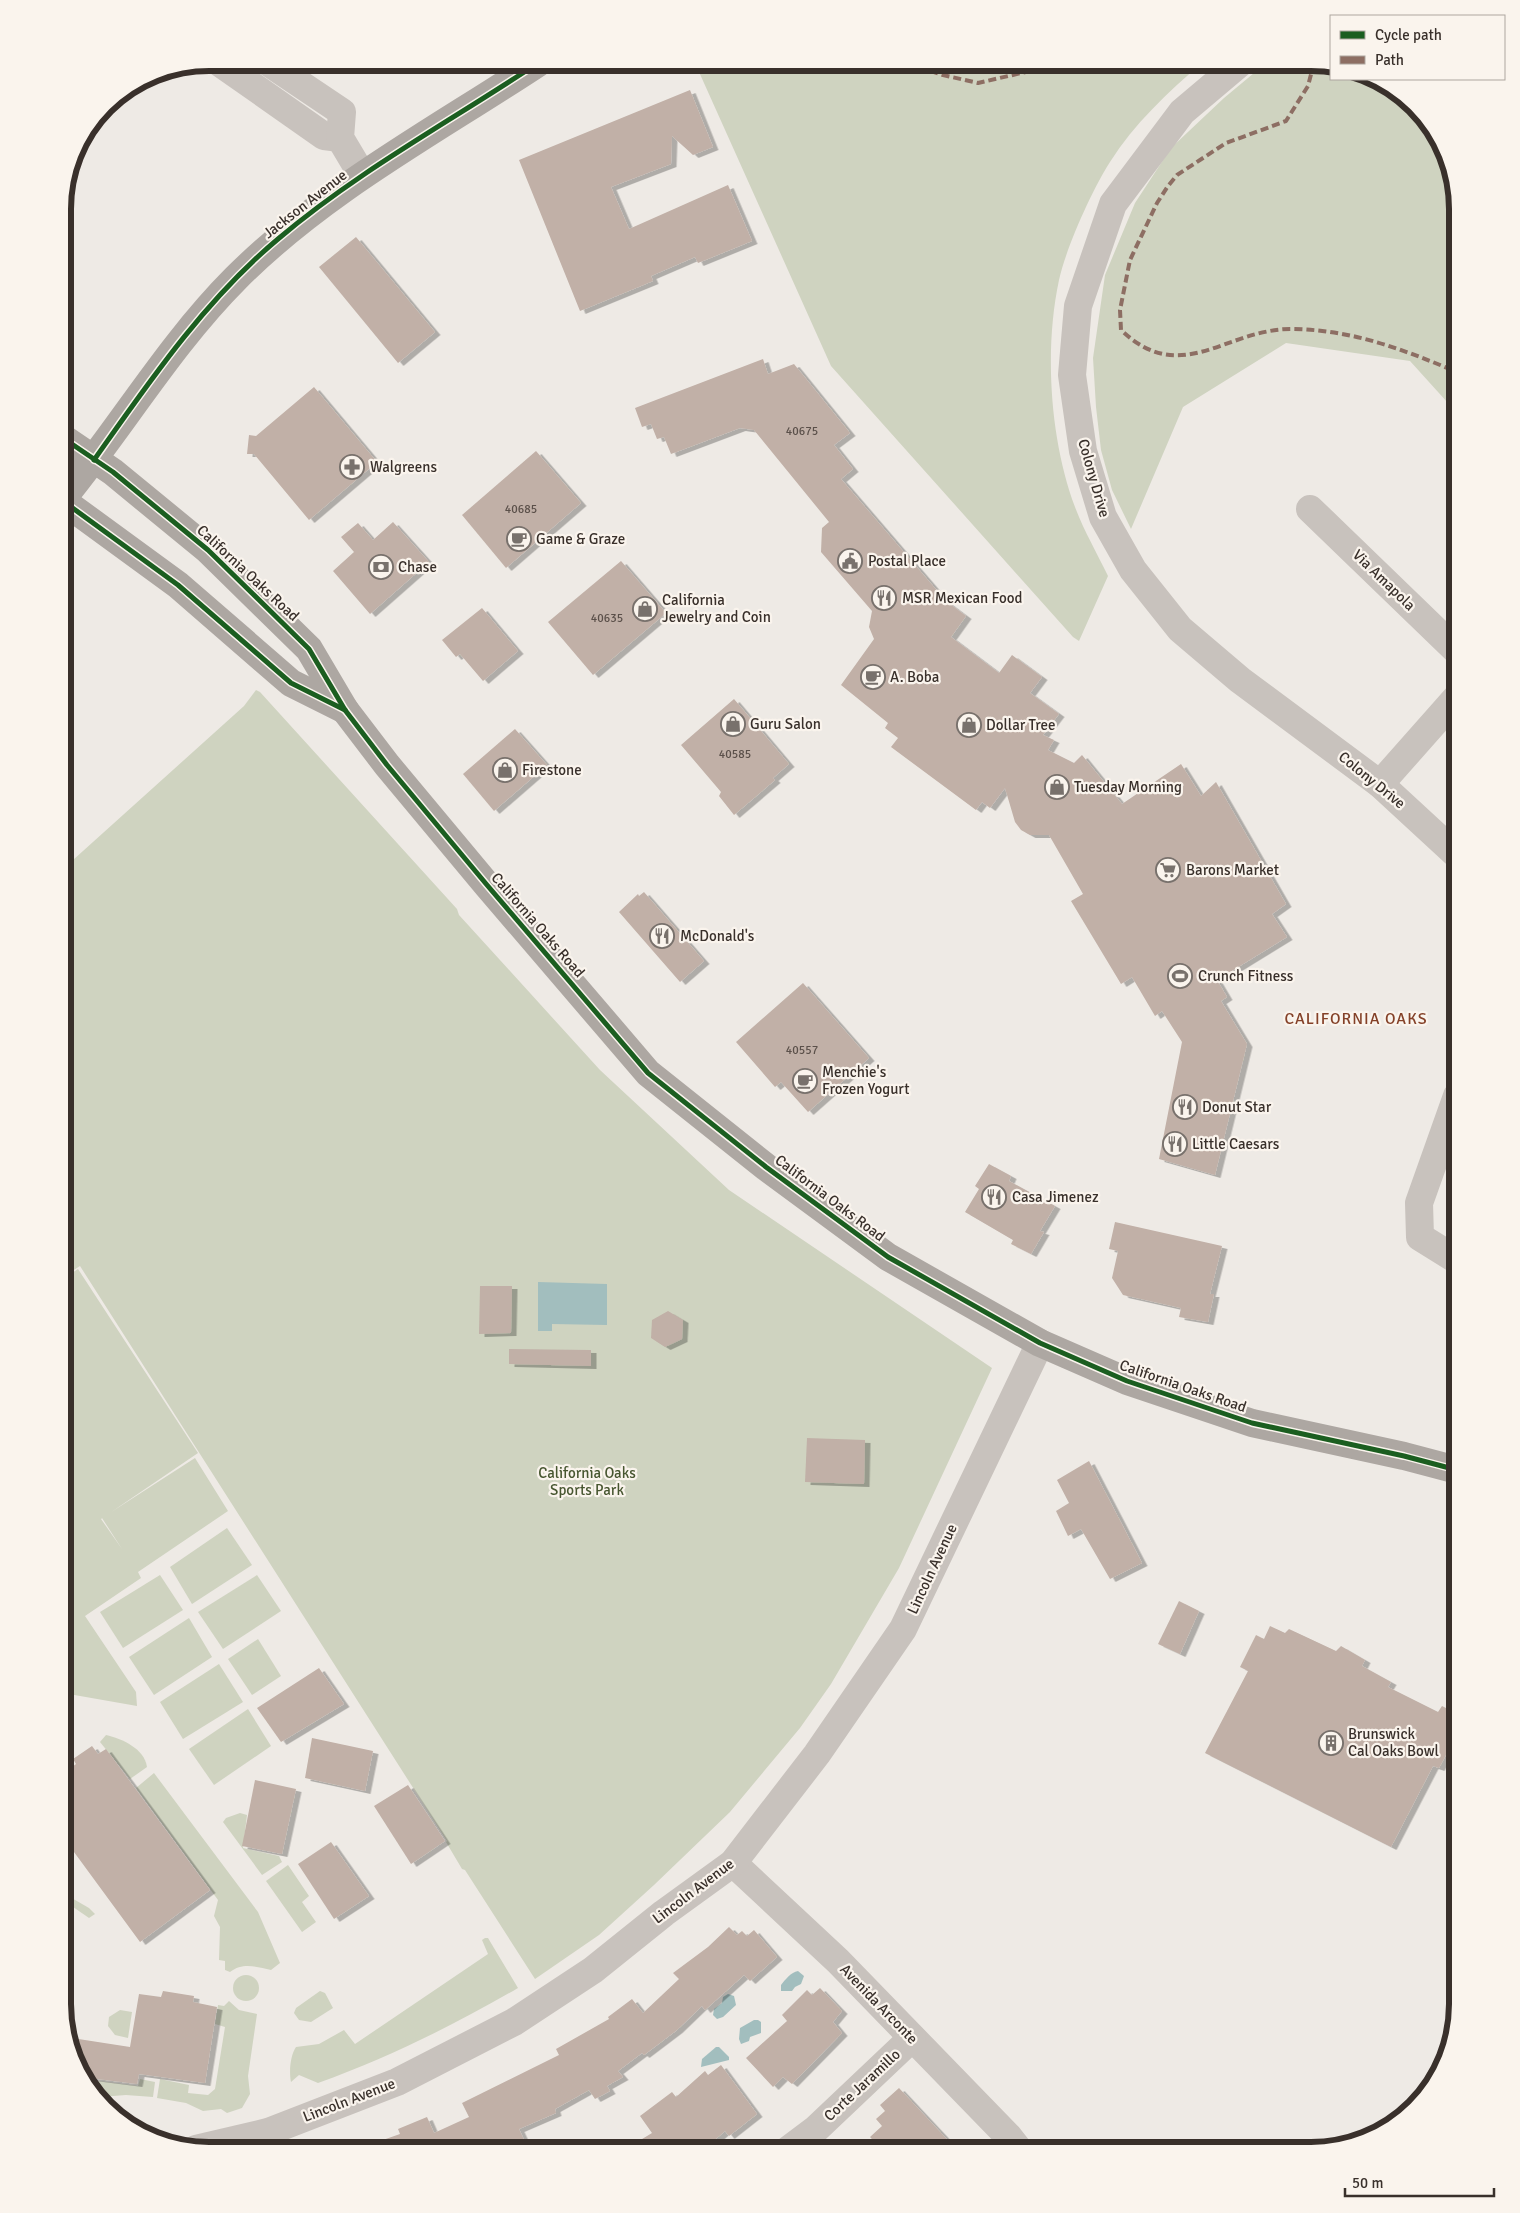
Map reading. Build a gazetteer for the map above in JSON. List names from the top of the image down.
{
  "streets": {
    "main road": ["Jackson Avenue", "California Oaks Road"],
    "street": [
      "Colony Drive",
      "Via Amapola",
      "Lincoln Avenue",
      "Avenida Arconte",
      "Corte Jaramillo"
    ]
  },
  "crossings": [
    ["Jackson Avenue", "California Oaks Road"],
    ["California Oaks Road", "Lincoln Avenue"],
    ["Lincoln Avenue", "Avenida Arconte"],
    ["Avenida Arconte", "Corte Jaramillo"]
  ],
  "districts": ["CALIFORNIA OAKS"],
  "parks": ["California Oaks Sports Park"],
  "places": {
    "pharmacy": ["Walgreens"],
    "cafe": ["Game & Graze", "A. Boba", "Menchie's Frozen Yogurt"],
    "public building": ["Postal Place"],
    "bank": ["Chase"],
    "restaurant": [
      "MSR Mexican Food",
      "McDonald's",
      "Donut Star",
      "Little Caesars",
      "Casa Jimenez"
    ],
    "shop": [
      "California Jewelry and Coin",
      "Guru Salon",
      "Dollar Tree",
      "Firestone",
      "Tuesday Morning"
    ],
    "supermarket": ["Barons Market"],
    "sports": ["Crunch Fitness"],
    "building": ["Brunswick Cal Oaks Bowl"]
  },
  "house_numbers": [
    "40675",
    "40685",
    "40635",
    "40585",
    "40557"
  ],
  "legend": ["Cycle path", "Path"],
  "scale_bar": "50 m"
}
